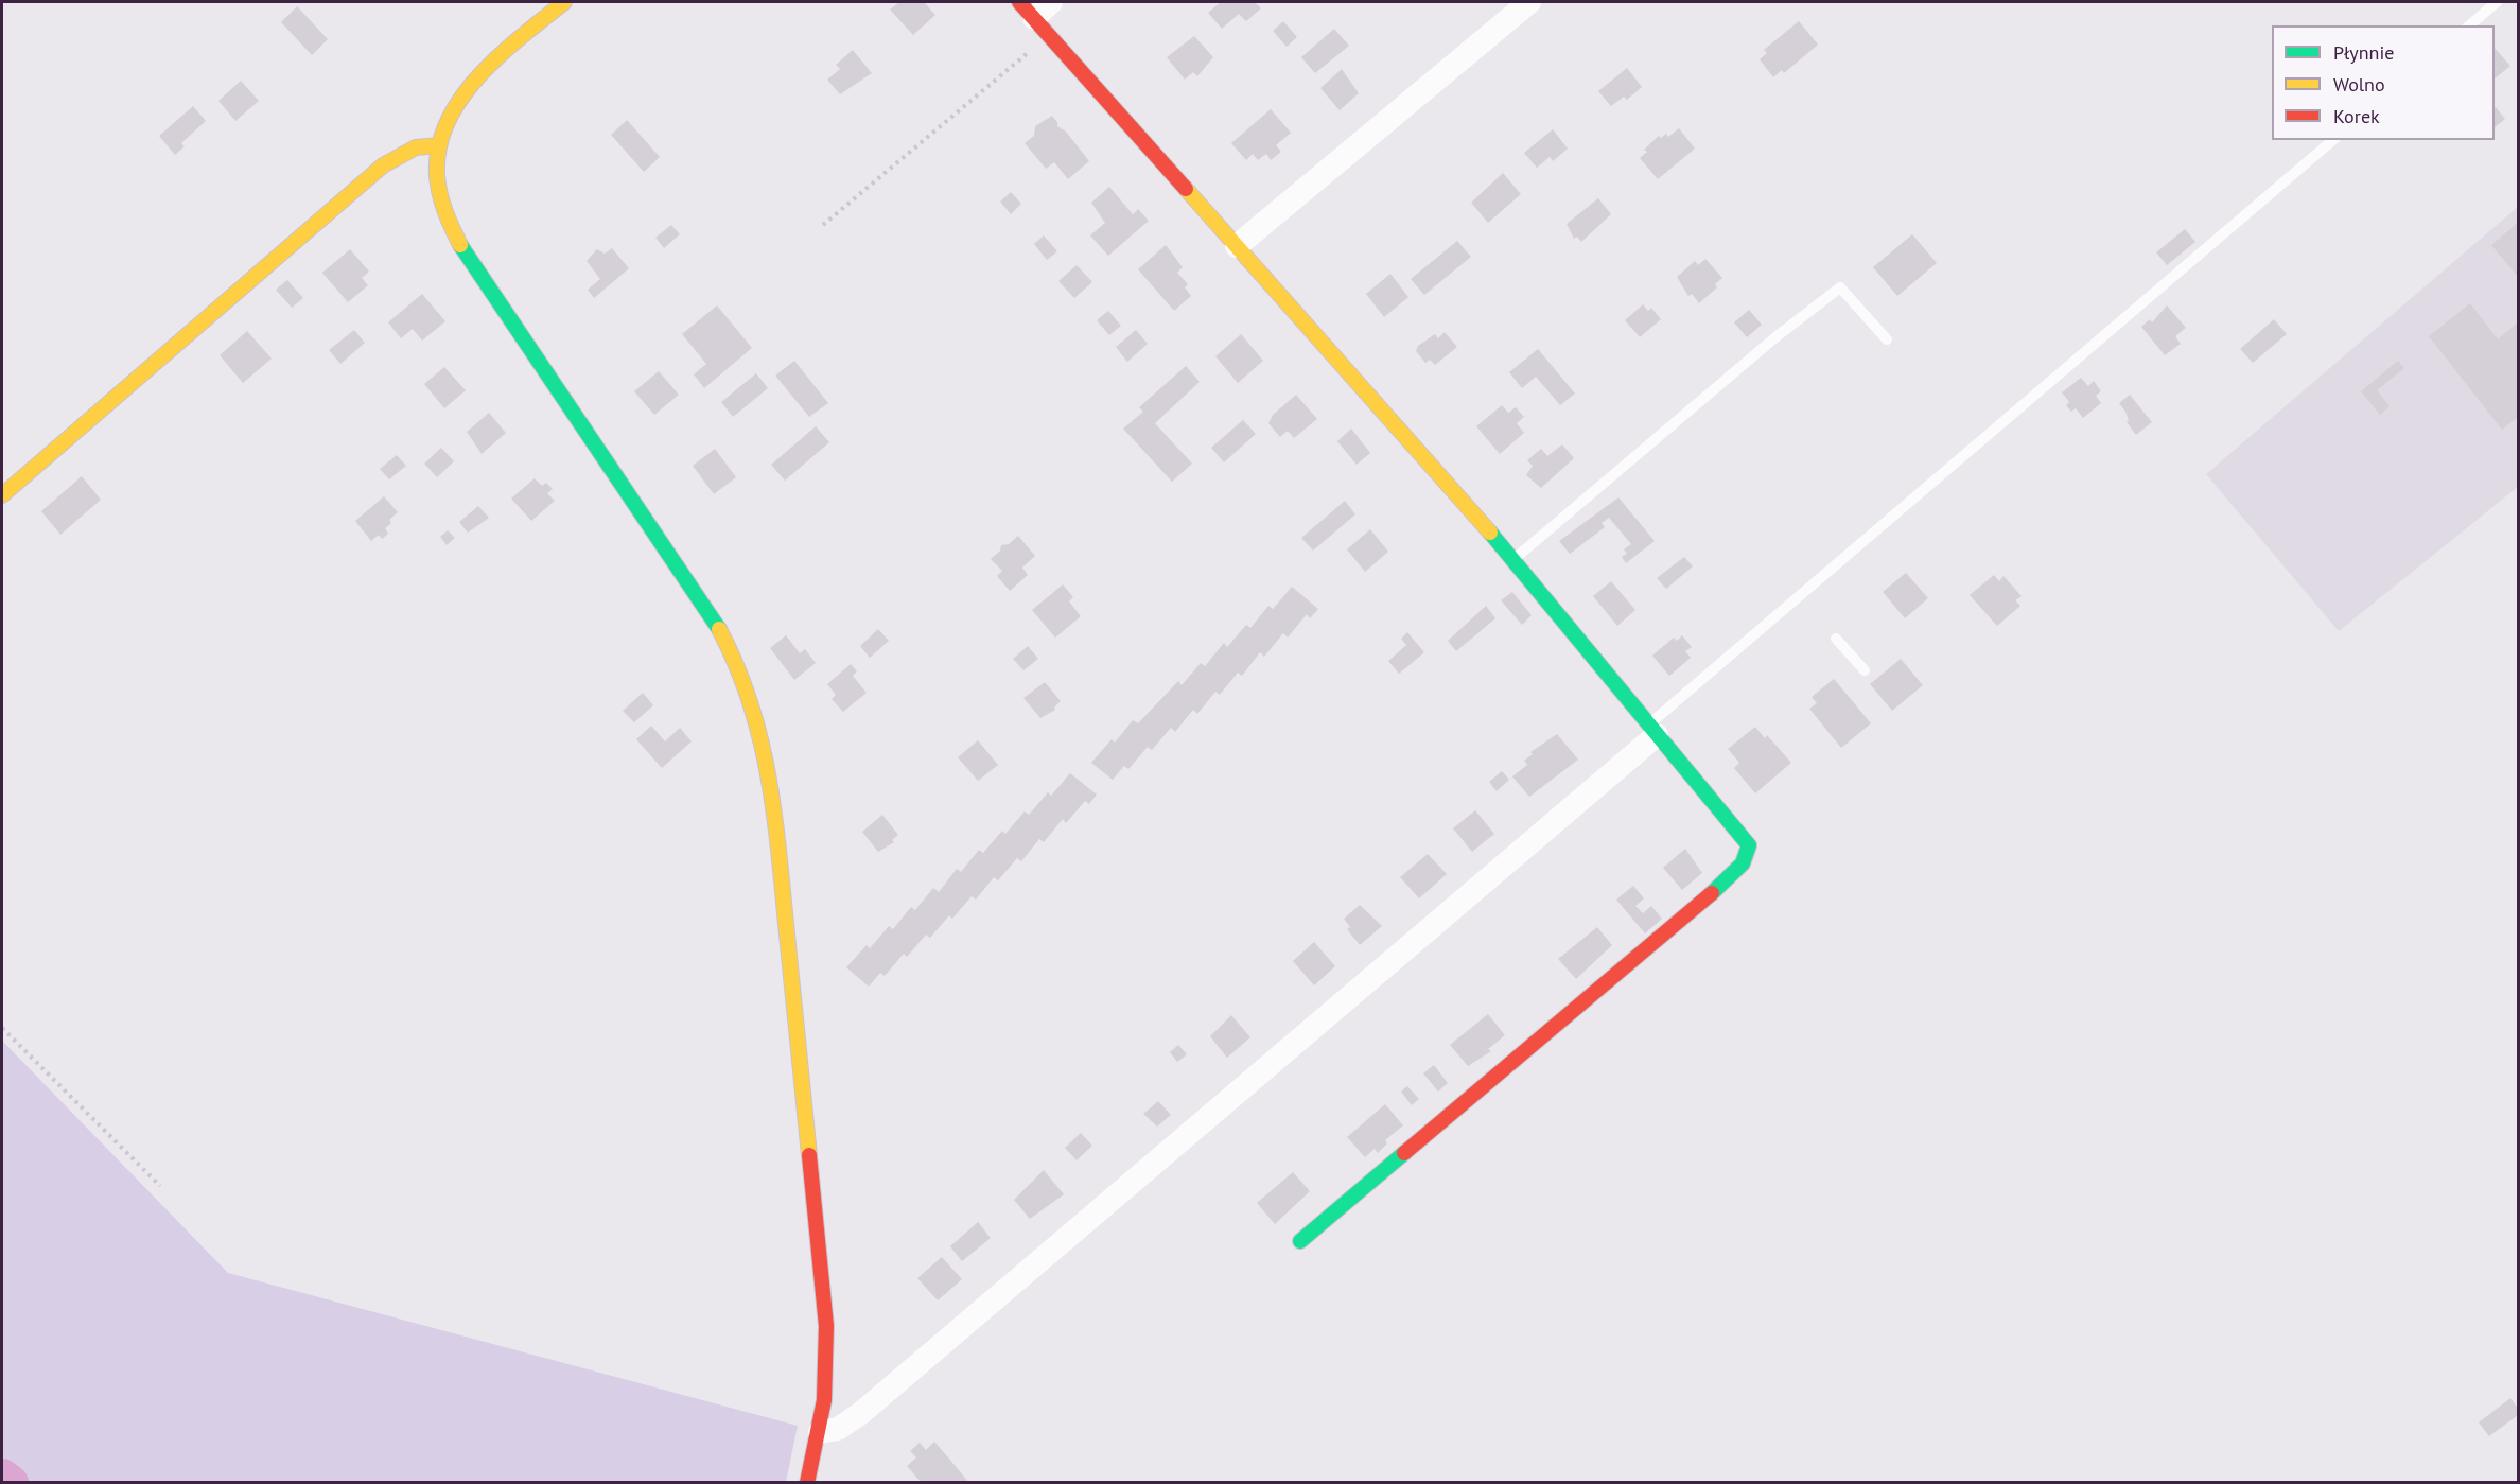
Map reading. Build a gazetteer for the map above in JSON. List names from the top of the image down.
{
  "legend": ["Płynnie", "Wolno", "Korek"]
}
